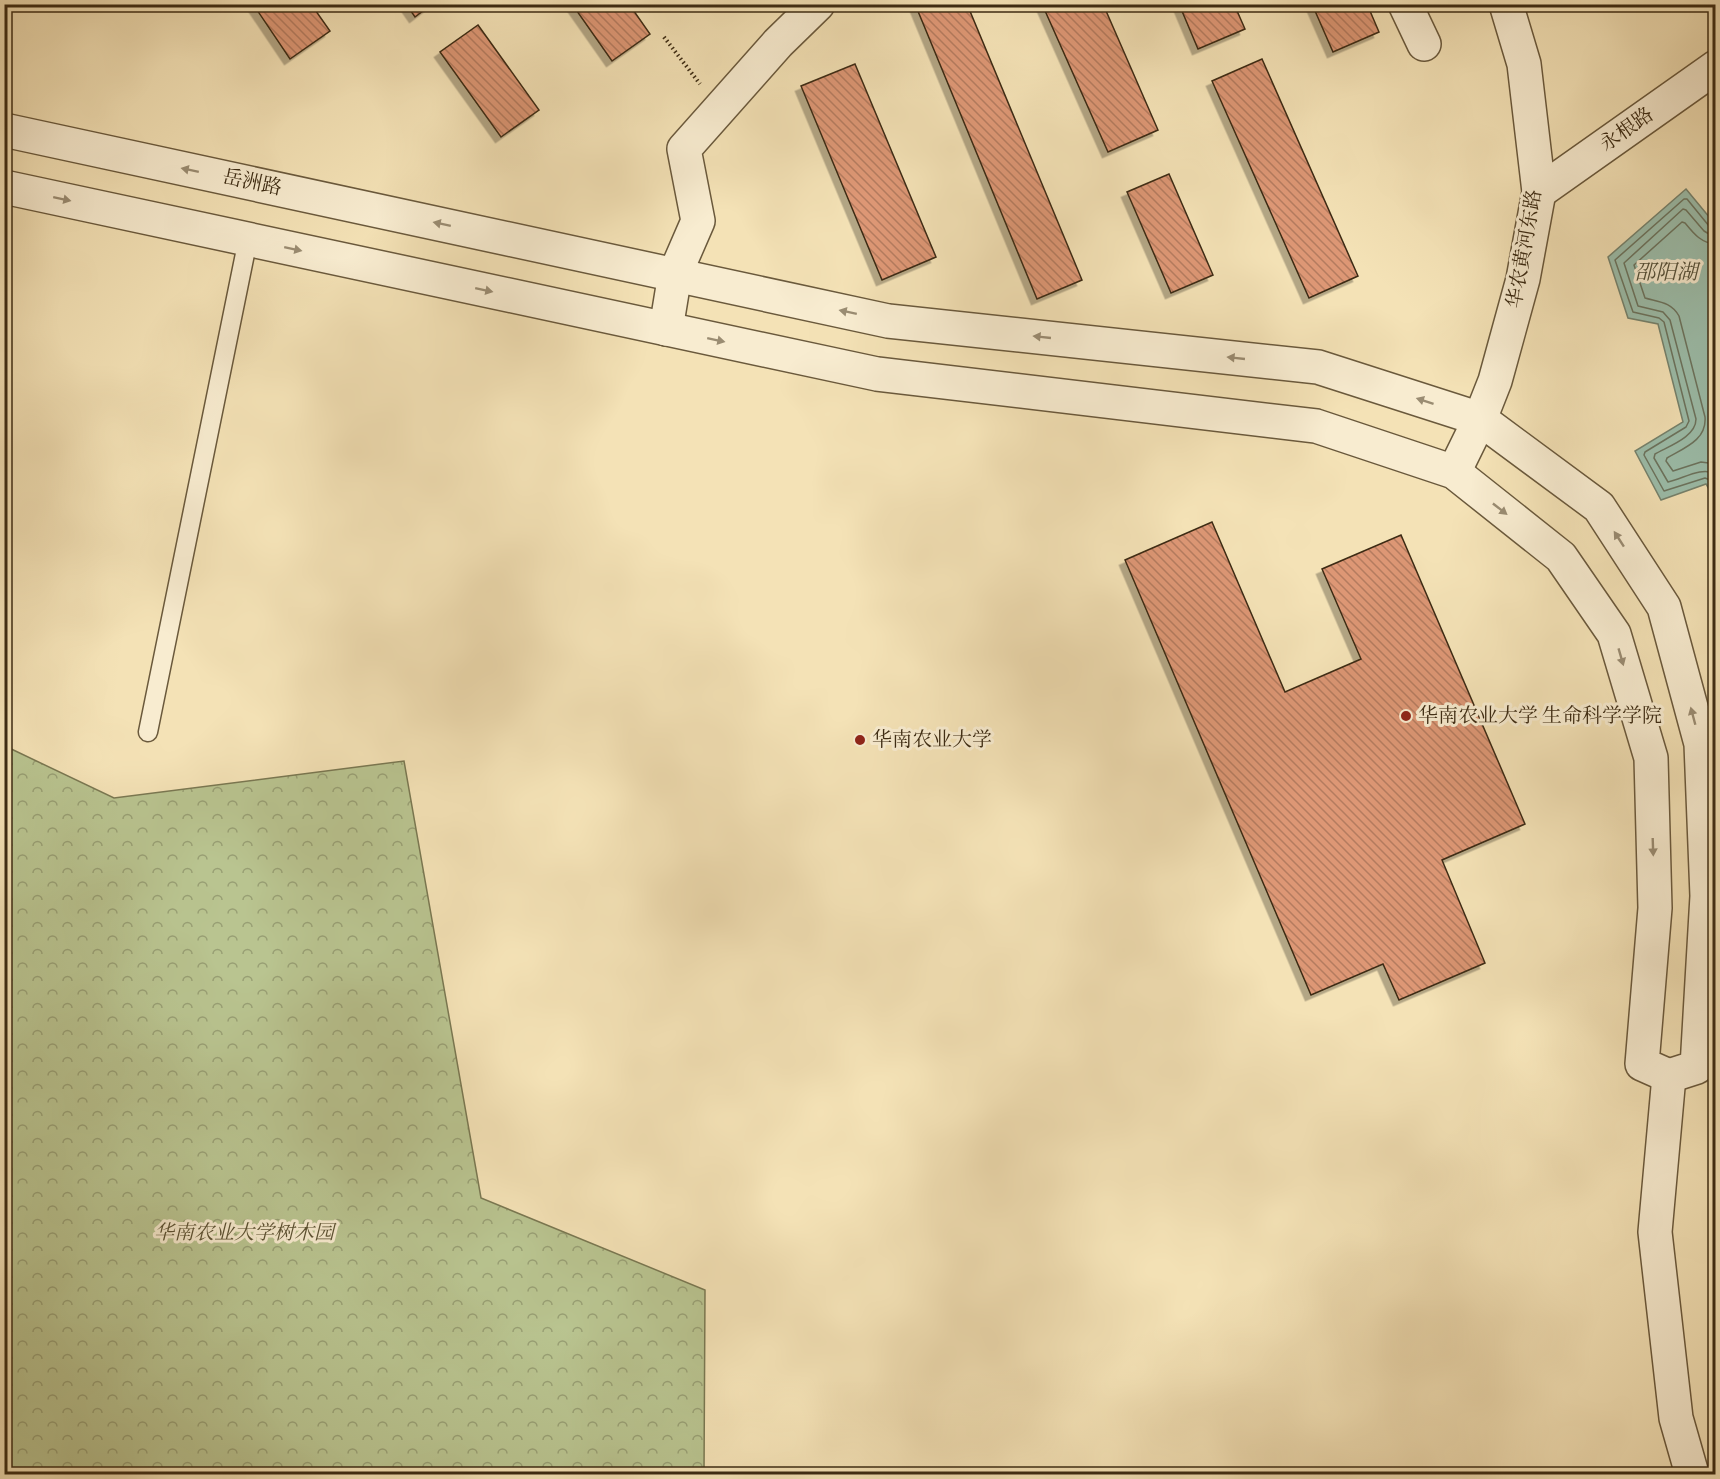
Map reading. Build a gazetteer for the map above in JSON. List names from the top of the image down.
{
  "streets": {
    "street": ["永根路", "岳洲路", "华农黄河东路"]
  },
  "crossings": [
    ["永根路", "华农黄河东路"],
    ["岳洲路", "华农黄河东路"]
  ],
  "water": ["邵阳湖"],
  "parks": ["华南农业大学树木园"],
  "places": ["华南农业大学 生命科学学院", "华南农业大学"]
}
